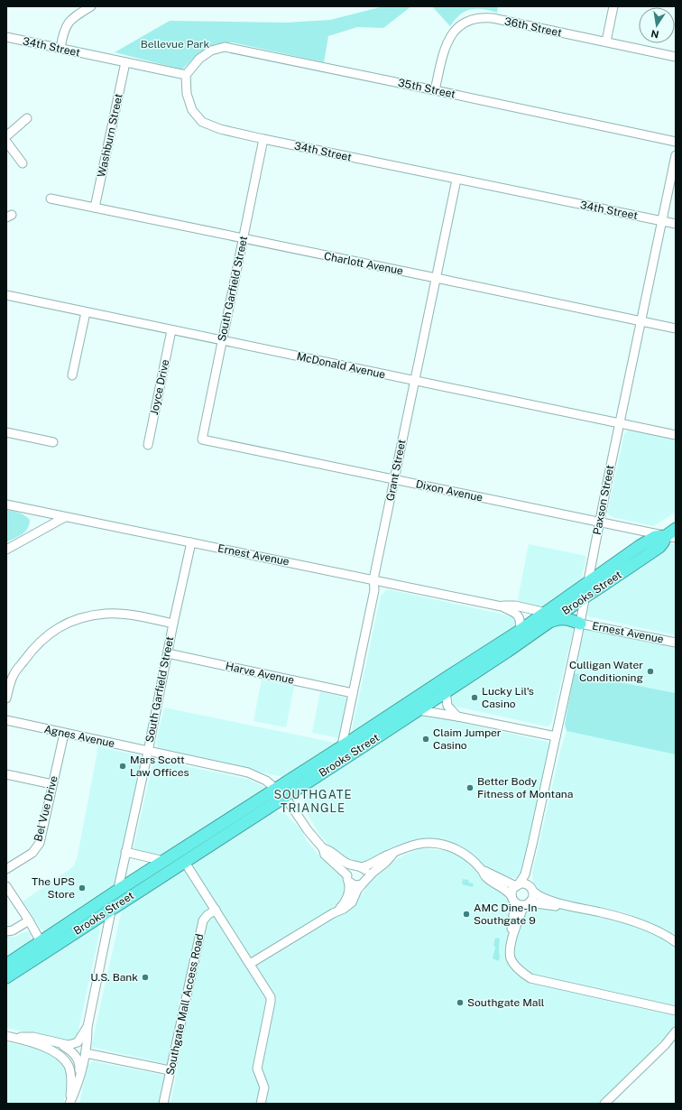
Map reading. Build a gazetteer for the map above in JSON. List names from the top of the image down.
{
  "streets": {
    "highway": ["Brooks Street"],
    "street": [
      "36th Street",
      "34th Street",
      "35th Street",
      "Washburn Street",
      "Charlott Avenue",
      "South Garfield Street",
      "McDonald Avenue",
      "Joyce Drive",
      "Grant Street",
      "Dixon Avenue",
      "Paxson Street",
      "Ernest Avenue",
      "Harve Avenue",
      "Agnes Avenue",
      "Bel Vue Drive",
      "Southgate Mall Access Road"
    ]
  },
  "crossings": [
    ["36th Street", "35th Street"],
    ["34th Street", "35th Street"],
    ["34th Street", "Washburn Street"],
    ["34th Street", "South Garfield Street"],
    ["34th Street", "Grant Street"],
    ["34th Street", "Paxson Street"],
    ["Washburn Street", "Charlott Avenue"],
    ["Charlott Avenue", "South Garfield Street"],
    ["Charlott Avenue", "Grant Street"],
    ["Charlott Avenue", "Paxson Street"],
    ["South Garfield Street", "McDonald Avenue"],
    ["South Garfield Street", "Dixon Avenue"],
    ["South Garfield Street", "Ernest Avenue"],
    ["South Garfield Street", "Brooks Street"],
    ["South Garfield Street", "Harve Avenue"],
    ["South Garfield Street", "Agnes Avenue"],
    ["McDonald Avenue", "Joyce Drive"],
    ["McDonald Avenue", "Grant Street"],
    ["McDonald Avenue", "Paxson Street"],
    ["Grant Street", "Dixon Avenue"],
    ["Grant Street", "Ernest Avenue"],
    ["Grant Street", "Brooks Street"],
    ["Grant Street", "Harve Avenue"],
    ["Dixon Avenue", "Paxson Street"],
    ["Dixon Avenue", "Brooks Street"],
    ["Paxson Street", "Ernest Avenue"],
    ["Paxson Street", "Brooks Street"],
    ["Ernest Avenue", "Brooks Street"],
    ["Brooks Street", "Agnes Avenue"],
    ["Agnes Avenue", "Bel Vue Drive"]
  ],
  "districts": ["SOUTHGATE TRIANGLE"],
  "parks": ["Bellevue Park"],
  "places": [
    "Culligan Water Conditioning",
    "Lucky Lil's Casino",
    "Claim Jumper Casino",
    "Mars Scott Law Offices",
    "Better Body Fitness of Montana",
    "The UPS Store",
    "AMC Dine-In Southgate 9",
    "U.S. Bank",
    "Southgate Mall"
  ],
  "north": "bottom"
}
